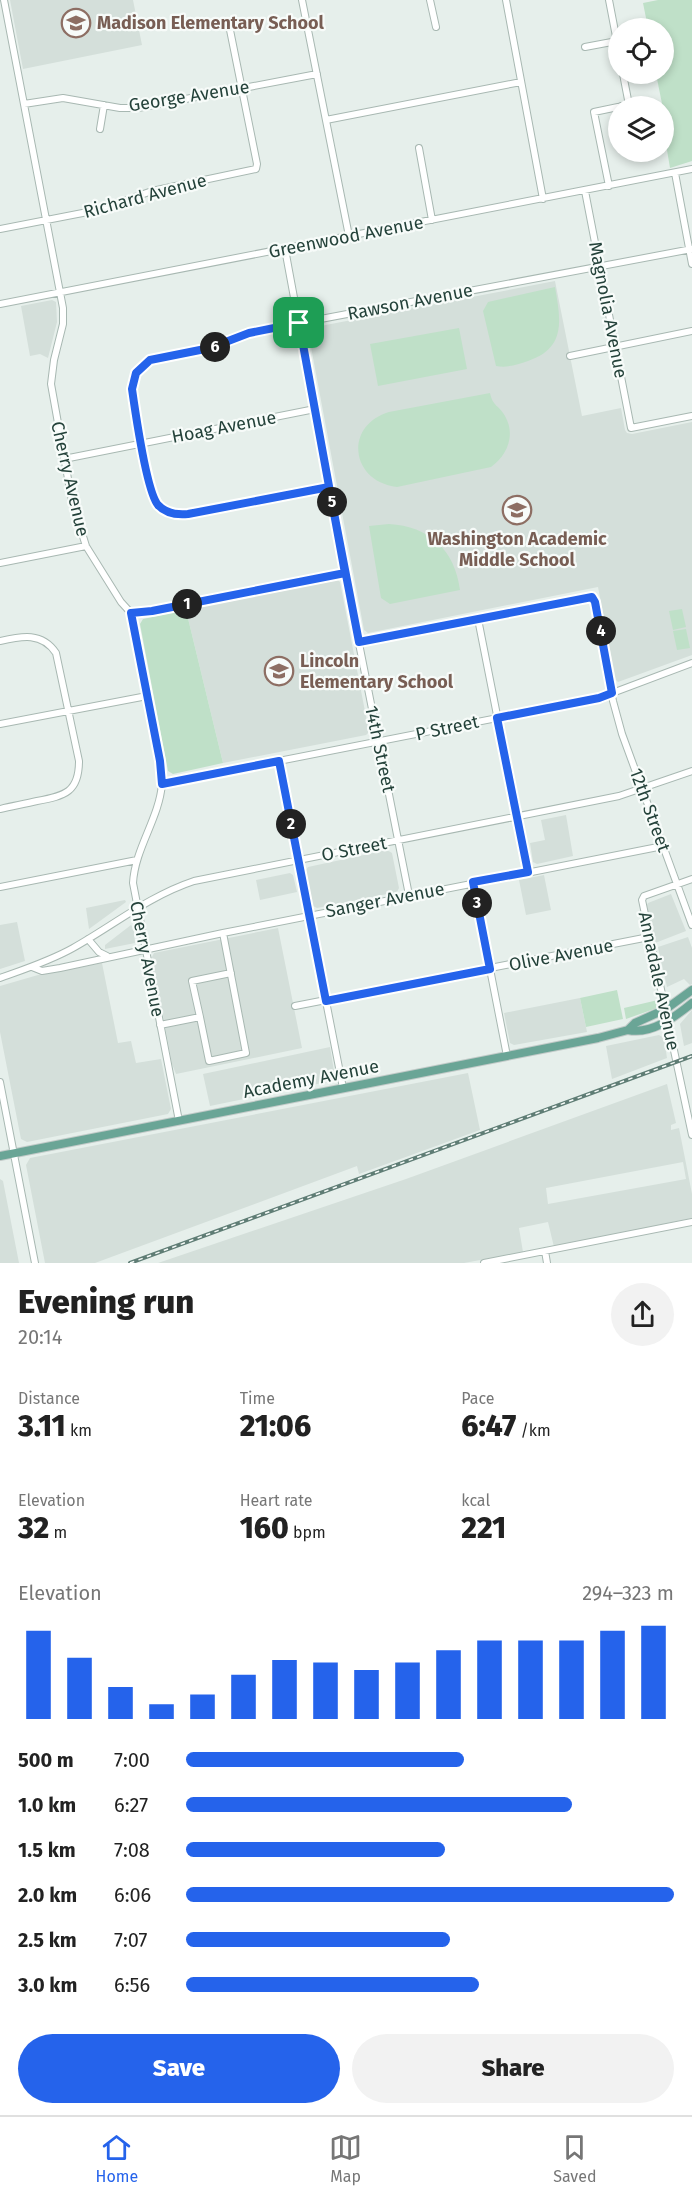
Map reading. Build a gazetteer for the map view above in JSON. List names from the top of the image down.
{
  "streets": {
    "main road": ["Academy Avenue"],
    "street": [
      "George Avenue",
      "Richard Avenue",
      "Greenwood Avenue",
      "Rawson Avenue",
      "Magnolia Avenue",
      "Hoag Avenue",
      "Cherry Avenue",
      "P Street",
      "14th Street",
      "12th Street",
      "O Street",
      "Sanger Avenue",
      "Olive Avenue",
      "Annadale Avenue"
    ]
  },
  "crossings": [
    ["George Avenue", "Richard Avenue"],
    ["George Avenue", "Cherry Avenue"],
    ["Richard Avenue", "Cherry Avenue"],
    ["Greenwood Avenue", "Magnolia Avenue"],
    ["Greenwood Avenue", "Cherry Avenue"],
    ["Greenwood Avenue", "14th Street"],
    ["Rawson Avenue", "Magnolia Avenue"],
    ["Rawson Avenue", "Hoag Avenue"],
    ["Rawson Avenue", "14th Street"],
    ["Hoag Avenue", "Cherry Avenue"],
    ["Hoag Avenue", "14th Street"],
    ["Cherry Avenue", "P Street"],
    ["Cherry Avenue", "O Street"],
    ["Cherry Avenue", "Sanger Avenue"],
    ["Cherry Avenue", "Academy Avenue"],
    ["P Street", "14th Street"],
    ["P Street", "12th Street"],
    ["14th Street", "O Street"],
    ["14th Street", "Sanger Avenue"],
    ["12th Street", "O Street"],
    ["12th Street", "Sanger Avenue"],
    ["12th Street", "Annadale Avenue"],
    ["O Street", "Sanger Avenue"],
    ["Olive Avenue", "Annadale Avenue"],
    ["Annadale Avenue", "Academy Avenue"]
  ],
  "places": {
    "school or university": ["Madison Elementary School", "Washington Academic Middle School", "Lincoln Elementary School"]
  },
  "page": {
    "pins": [
      "6",
      "5",
      "1",
      "4",
      "2",
      "3"
    ],
    "heading": ["Evening run", "20:14"],
    "stats": [
      ["Distance", "3.11 km"],
      ["Time", "21:06"],
      ["Pace", "6:47 /km"],
      ["Elevation", "32 m"],
      ["Heart rate", "160 bpm"],
      ["kcal", "221"]
    ],
    "chart": ["Elevation", "294–323 m"],
    "list": [
      {
        "name": "500 m",
        "note": "7:00"
      },
      {
        "name": "1.0 km",
        "note": "6:27"
      },
      {
        "name": "1.5 km",
        "note": "7:08"
      },
      {
        "name": "2.0 km",
        "note": "6:06"
      },
      {
        "name": "2.5 km",
        "note": "7:07"
      },
      {
        "name": "3.0 km",
        "note": "6:56"
      }
    ],
    "buttons": ["Save", "Share"],
    "tabs": ["Home", "Map", "Saved"]
  }
}
